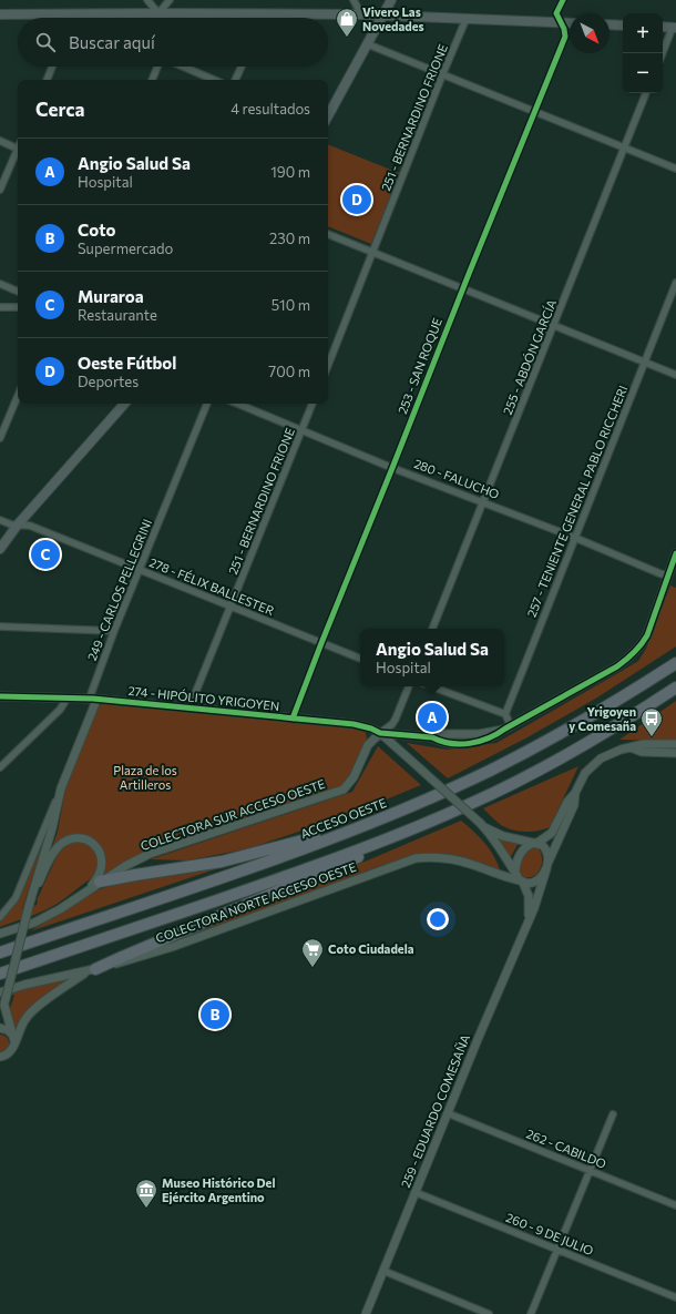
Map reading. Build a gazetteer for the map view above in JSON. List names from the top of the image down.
{
  "streets": {
    "highway": ["ACCESO OESTE"],
    "street": [
      "251 - BERNARDINO FRIONE",
      "255 - ABDÓN GARCÍA",
      "253 - SAN ROQUE",
      "280 - FALUCHO",
      "257 - TENIENTE GENERAL PABLO RICCHERI",
      "278 - FÉLIX BALLESTER",
      "249 - CARLOS PELLEGRINI",
      "274 - HIPÓLITO YRIGOYEN",
      "COLECTORA SUR ACCESO OESTE",
      "COLECTORA NORTE ACCESO OESTE",
      "259 - EDUARDO COMESAÑA",
      "262 - CABILDO",
      "260 - 9 DE JULIO"
    ]
  },
  "crossings": [
    ["251 - BERNARDINO FRIONE", "280 - FALUCHO"],
    ["251 - BERNARDINO FRIONE", "278 - FÉLIX BALLESTER"],
    ["251 - BERNARDINO FRIONE", "274 - HIPÓLITO YRIGOYEN"],
    ["255 - ABDÓN GARCÍA", "280 - FALUCHO"],
    ["253 - SAN ROQUE", "280 - FALUCHO"],
    ["253 - SAN ROQUE", "278 - FÉLIX BALLESTER"],
    ["253 - SAN ROQUE", "274 - HIPÓLITO YRIGOYEN"],
    ["280 - FALUCHO", "257 - TENIENTE GENERAL PABLO RICCHERI"],
    ["278 - FÉLIX BALLESTER", "249 - CARLOS PELLEGRINI"],
    ["249 - CARLOS PELLEGRINI", "274 - HIPÓLITO YRIGOYEN"],
    ["274 - HIPÓLITO YRIGOYEN", "COLECTORA SUR ACCESO OESTE"],
    ["COLECTORA NORTE ACCESO OESTE", "259 - EDUARDO COMESAÑA"],
    ["259 - EDUARDO COMESAÑA", "262 - CABILDO"],
    ["259 - EDUARDO COMESAÑA", "260 - 9 DE JULIO"]
  ],
  "parks": ["Plaza de los Artilleros"],
  "places": {
    "shop": ["Vivero Las Novedades"],
    "bus stop": ["Yrigoyen y Comesaña"],
    "supermarket": ["Coto Ciudadela"],
    "museum": ["Museo Histórico Del Ejército Argentino"]
  },
  "north": "bottom right",
  "page": {
    "map_buttons": ["+", "−"],
    "search": "Buscar aquí",
    "heading": ["Cerca", "4 resultados"],
    "list": [
      {
        "mark": "A",
        "name": "Angio Salud Sa",
        "note": "Hospital",
        "value": "190 m"
      },
      {
        "mark": "B",
        "name": "Coto",
        "note": "Supermercado",
        "value": "230 m"
      },
      {
        "mark": "C",
        "name": "Muraroa",
        "note": "Restaurante",
        "value": "510 m"
      },
      {
        "mark": "D",
        "name": "Oeste Fútbol",
        "note": "Deportes",
        "value": "700 m"
      }
    ],
    "pins": [
      "D",
      "C",
      "A",
      "B"
    ],
    "popup": ["Angio Salud Sa", "Hospital"]
  }
}
